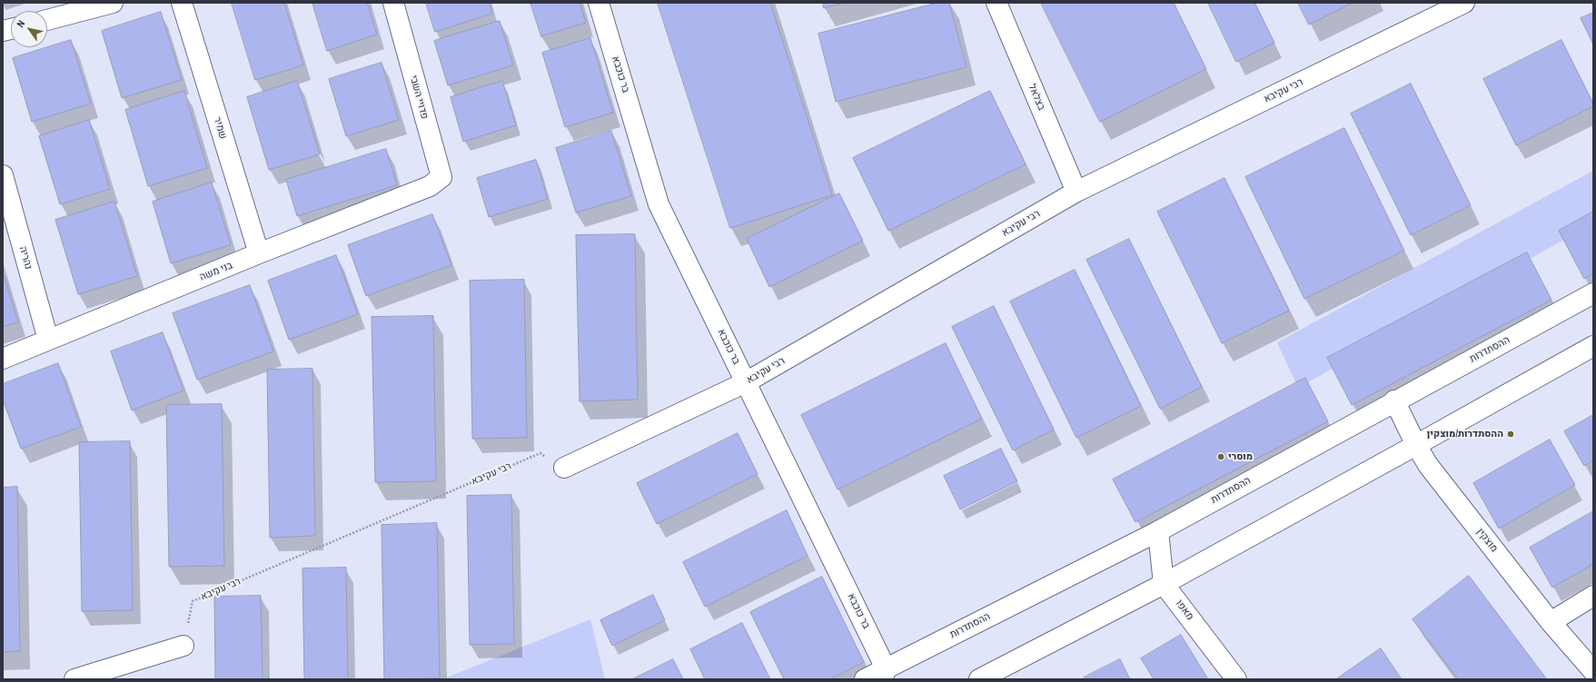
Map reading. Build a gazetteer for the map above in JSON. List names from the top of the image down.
{
  "streets": {
    "street": [
      "בר כוכבא",
      "רבי עקיבא",
      "פדויי השבי",
      "בצלאל",
      "שמיר",
      "נהריה",
      "בני משה",
      "ההסתדרות",
      "מוצקין",
      "מאפו"
    ]
  },
  "crossings": [
    ["בר כוכבא", "רבי עקיבא"],
    ["בר כוכבא", "ההסתדרות"],
    ["רבי עקיבא", "בצלאל"],
    ["פדויי השבי", "בני משה"],
    ["שמיר", "בני משה"],
    ["נהריה", "בני משה"],
    ["ההסתדרות", "מוצקין"]
  ],
  "places": ["ההסתדרות/מוצקין", "מוסרי"],
  "north": "top left"
}
